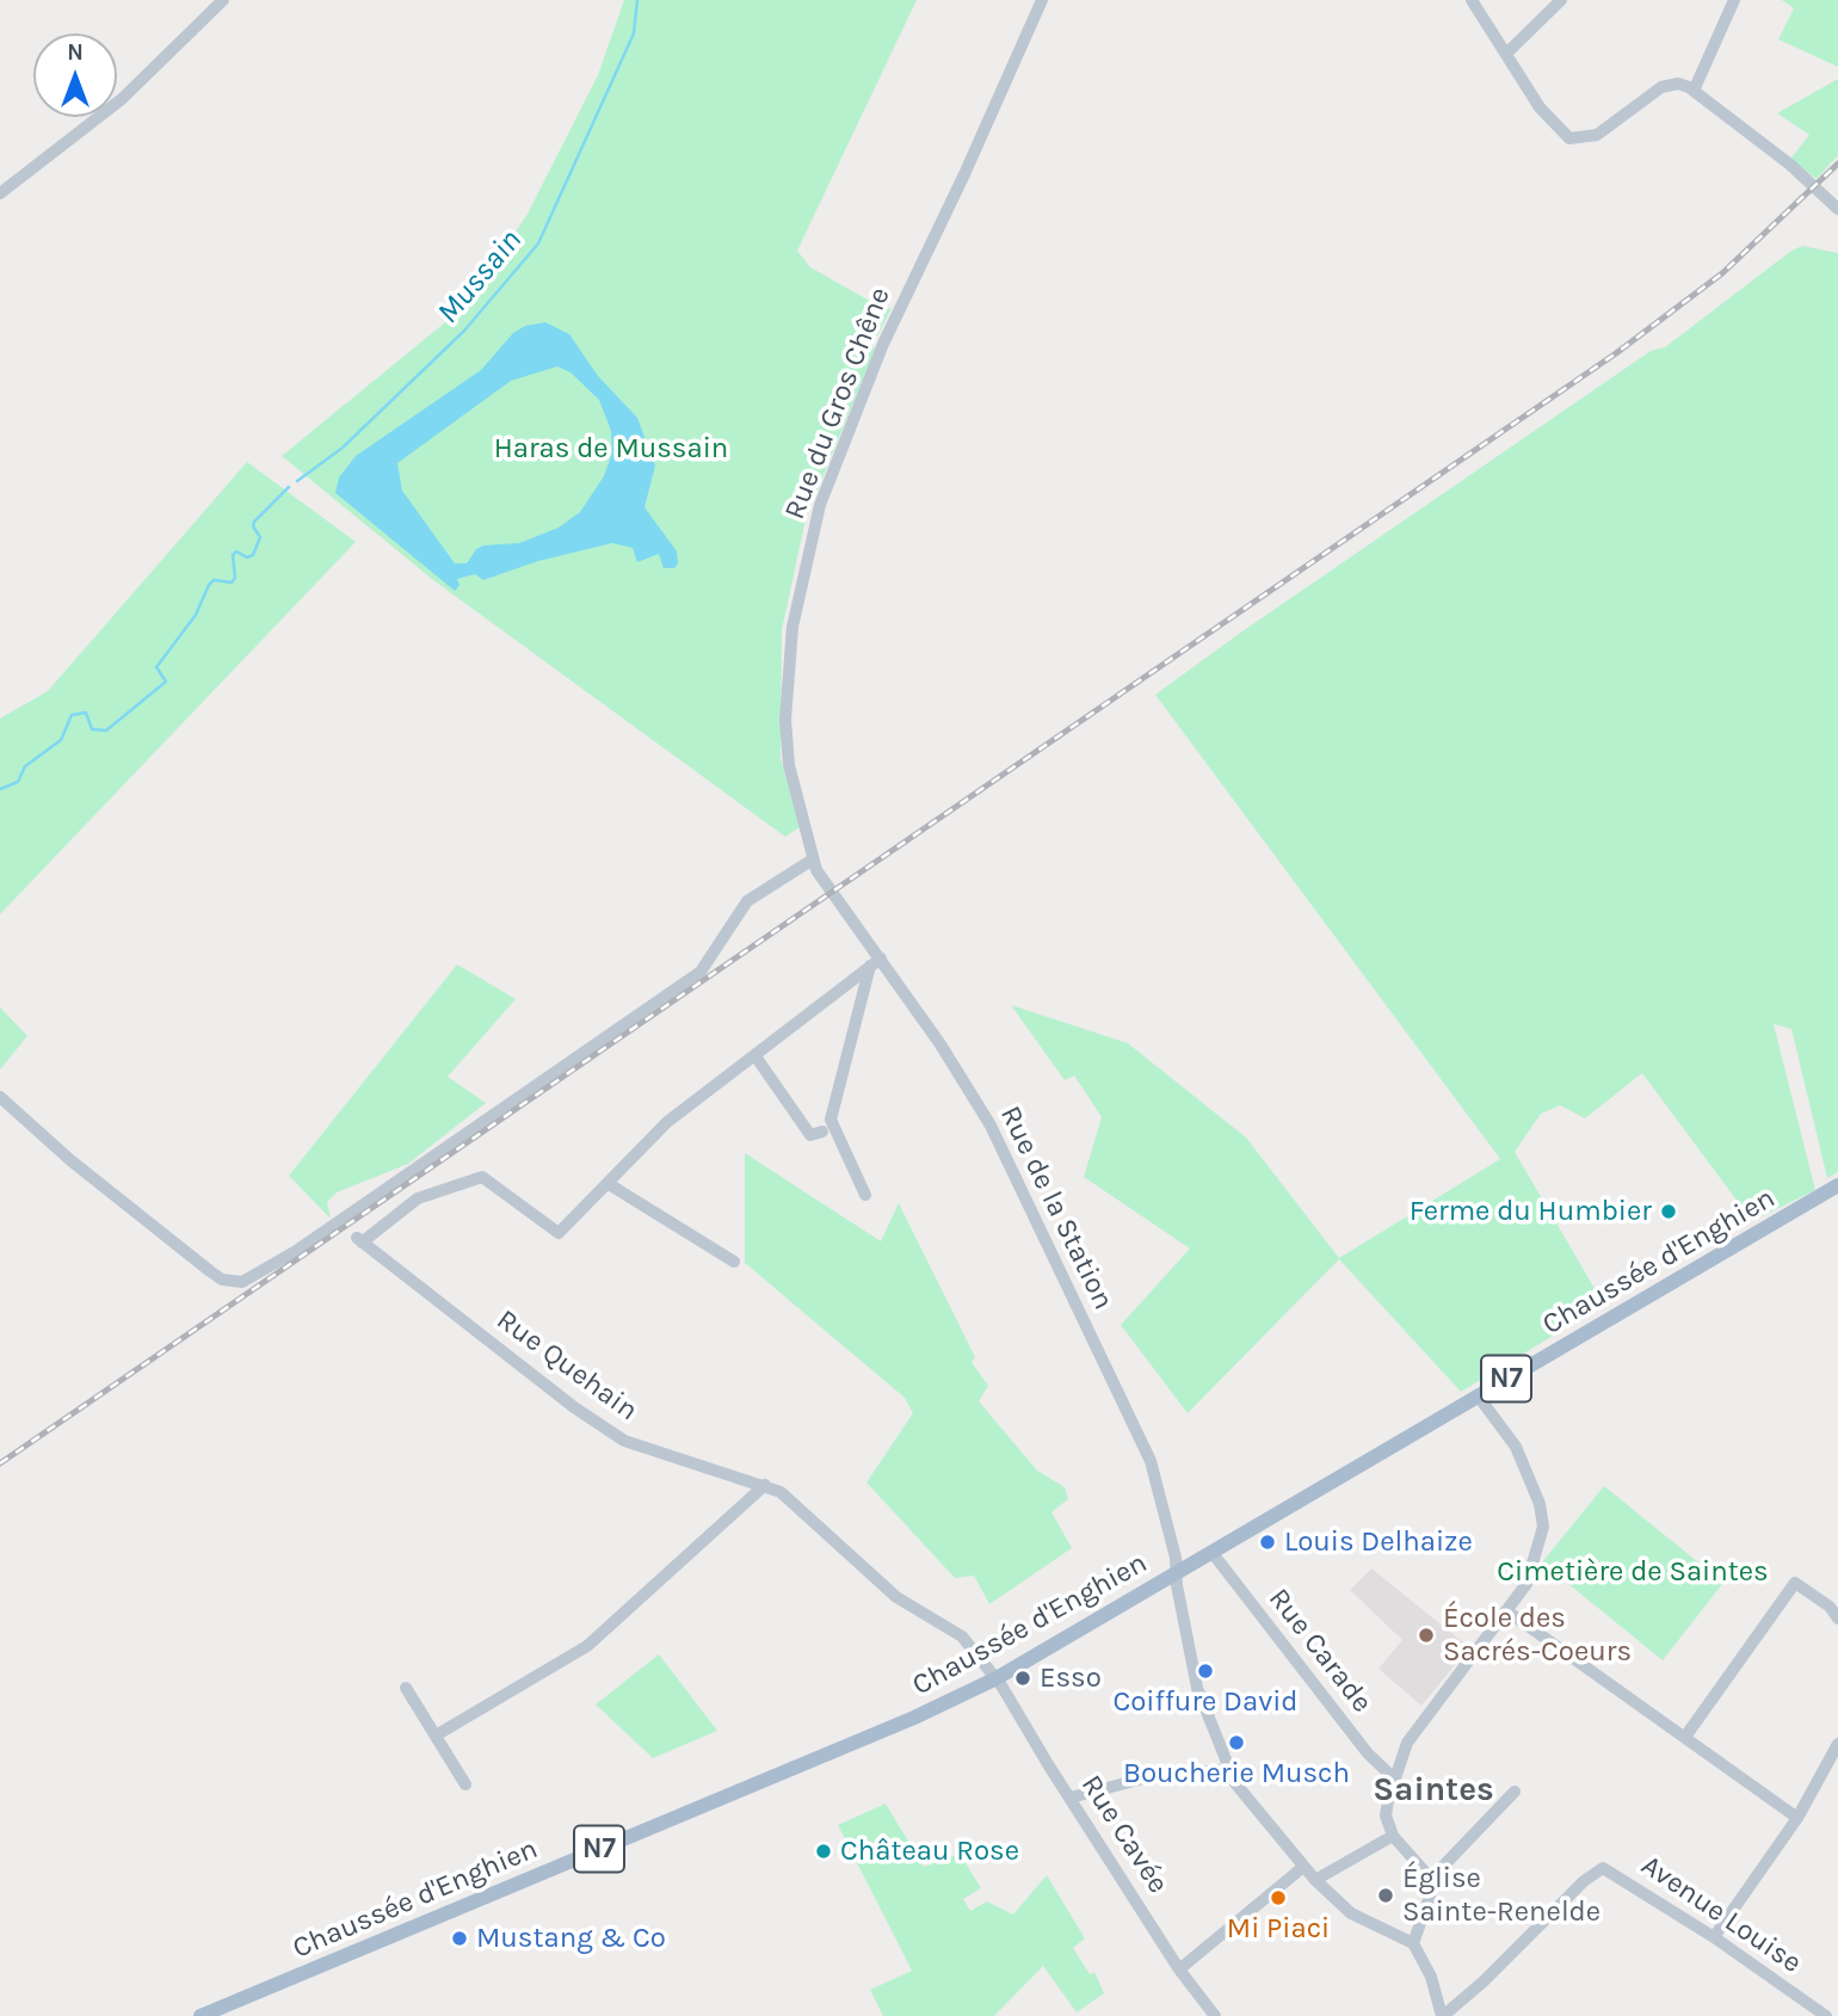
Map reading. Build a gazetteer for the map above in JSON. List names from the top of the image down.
{
  "streets": {
    "main road": ["Chaussée d'Enghien", "N7"],
    "street": [
      "Rue du Gros Chêne",
      "Rue de la Station",
      "Rue Quehain",
      "Rue Carade",
      "Rue Cavée",
      "Avenue Louise"
    ]
  },
  "crossings": [
    ["Rue du Gros Chêne", "Rue de la Station"],
    ["Rue de la Station", "Chaussée d'Enghien"],
    ["Chaussée d'Enghien", "Rue Quehain"],
    ["Chaussée d'Enghien", "Rue Carade"],
    ["Chaussée d'Enghien", "Rue Cavée"],
    ["Rue Quehain", "Rue Cavée"]
  ],
  "districts": ["Saintes"],
  "water": ["Mussain"],
  "parks": ["Haras de Mussain", "Cimetière de Saintes"],
  "places": [
    "Ferme du Humbier",
    "Louis Delhaize",
    "École des Sacrés-Coeurs",
    "Coiffure David",
    "Esso",
    "Boucherie Musch",
    "Château Rose",
    "Église Sainte-Renelde",
    "Mi Piaci",
    "Mustang & Co"
  ],
  "north": "top"
}
